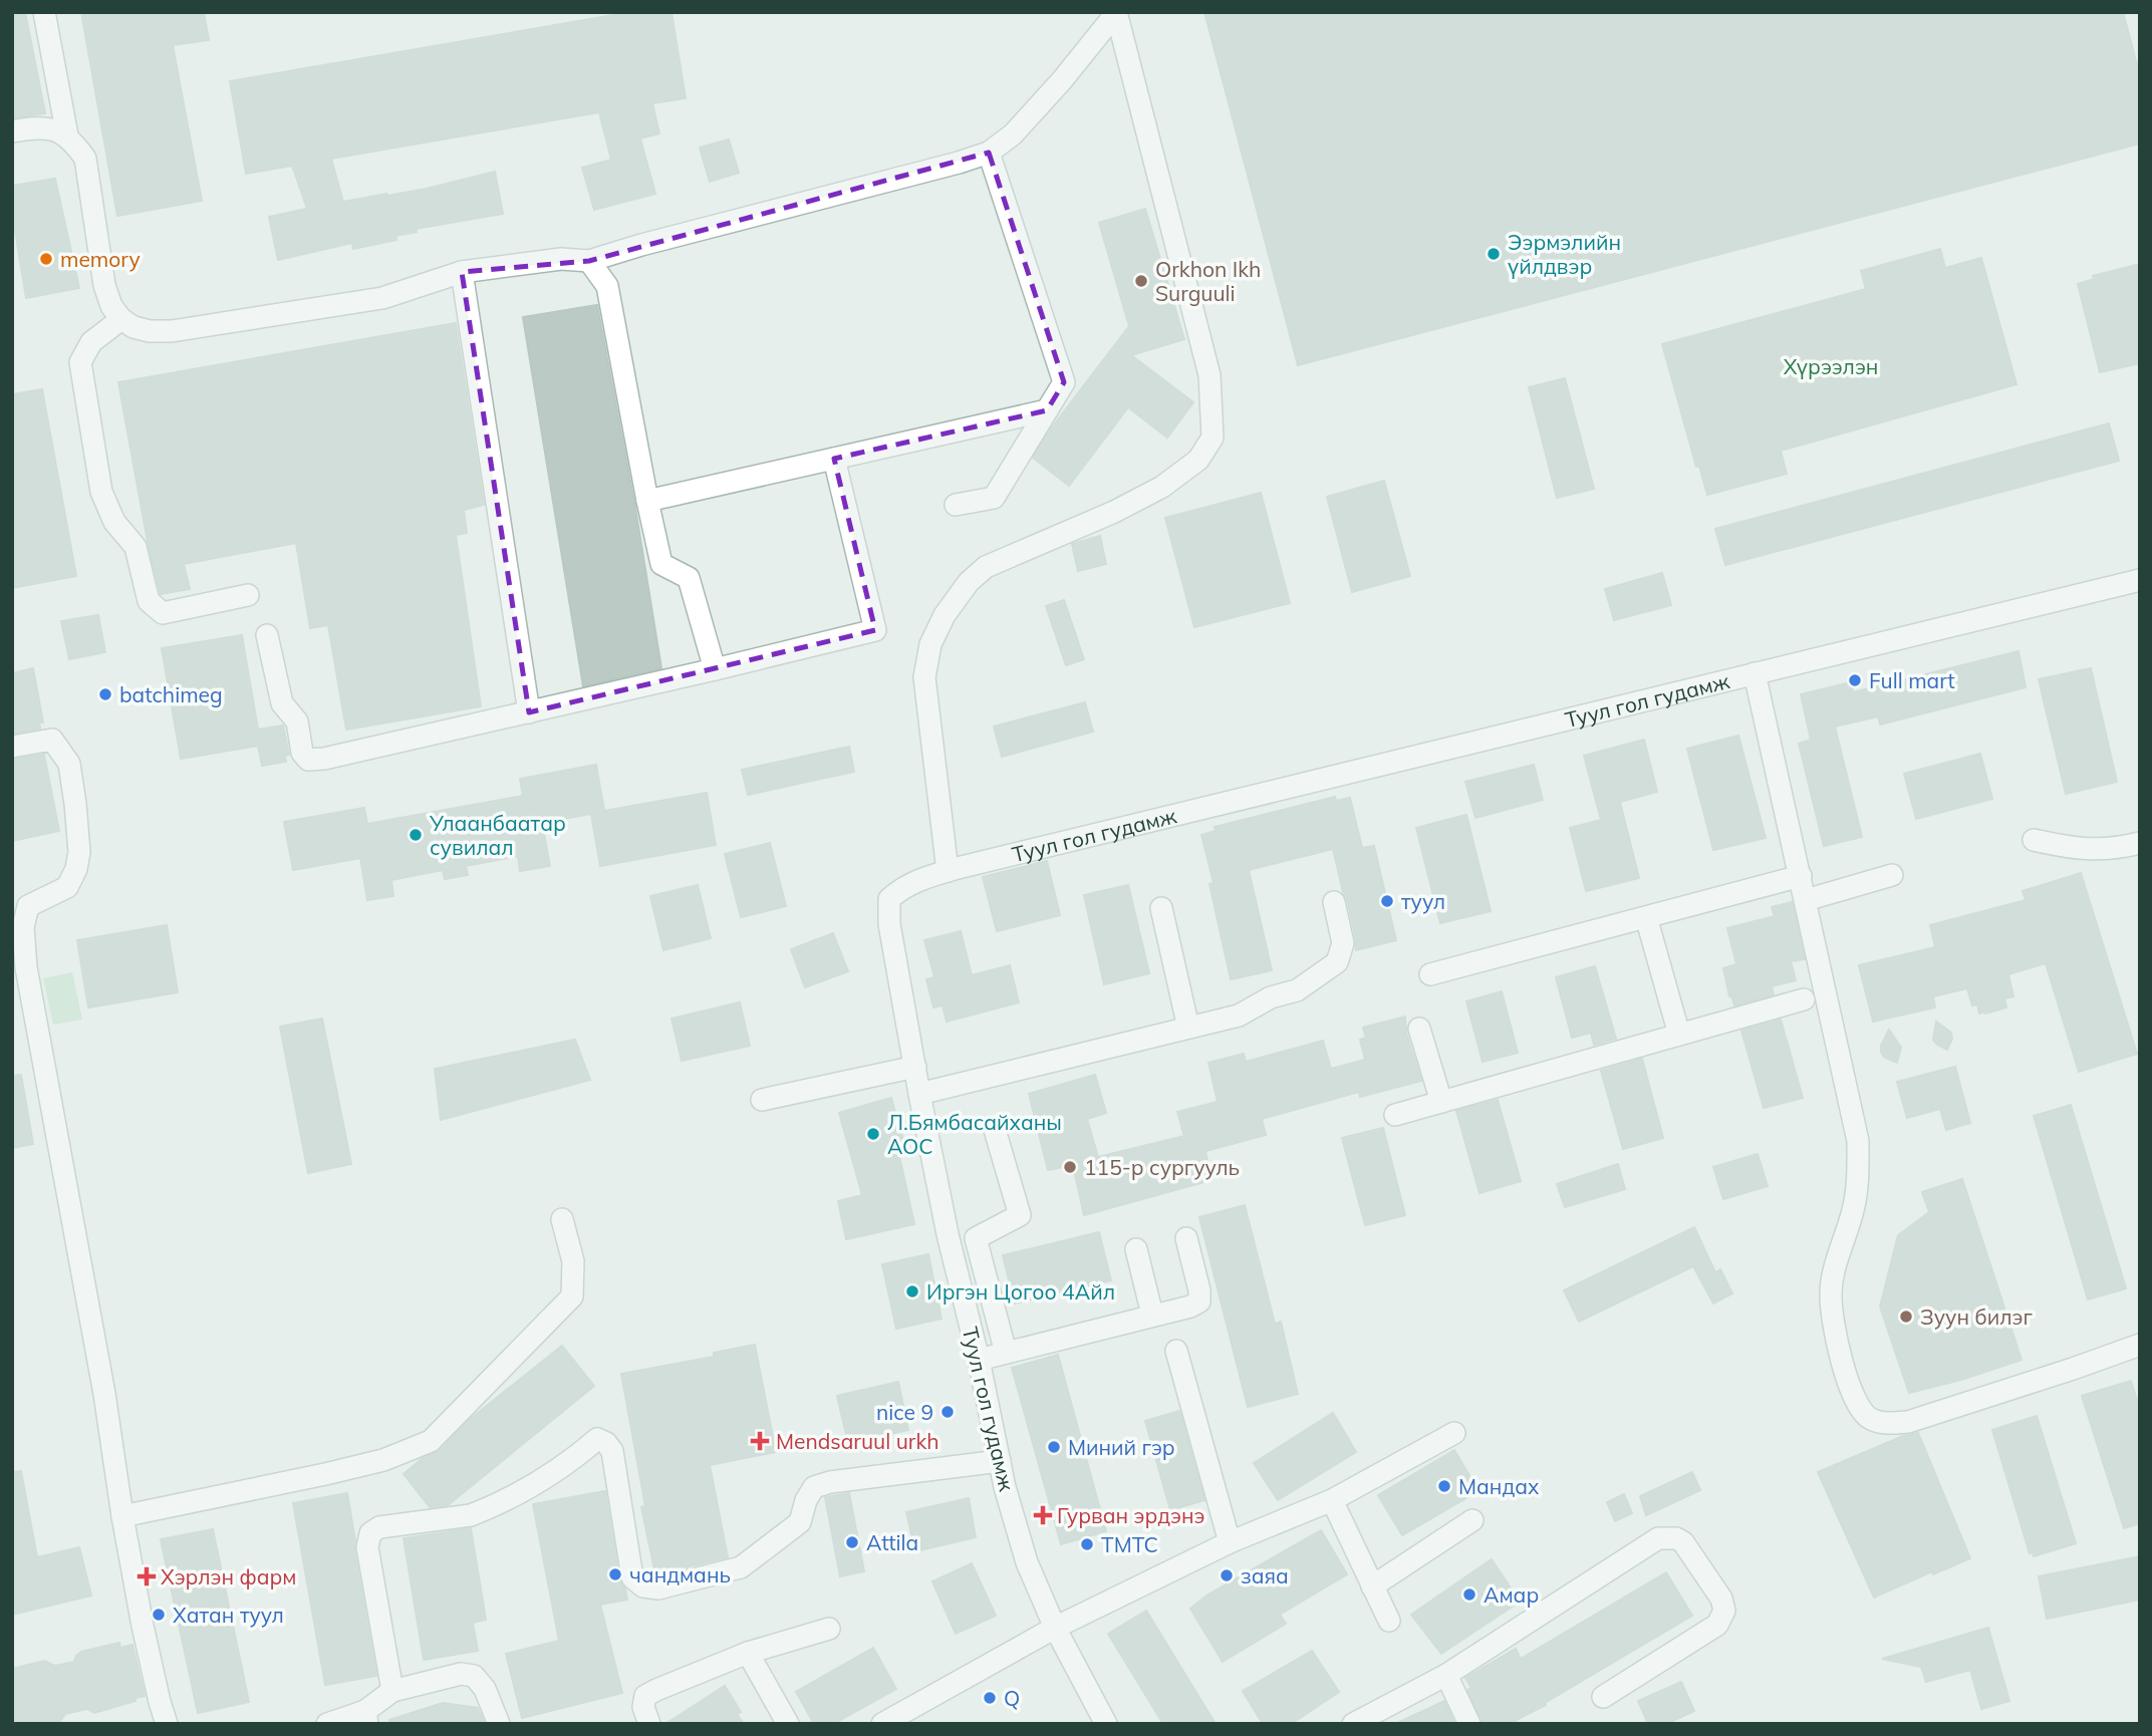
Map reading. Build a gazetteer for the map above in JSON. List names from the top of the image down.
{
  "streets": {
    "street": ["Туул гол гудамж"]
  },
  "parks": ["Хүрээлэн"],
  "places": {
    "other": [
      "Ээрмэлийн үйлдвэр",
      "memory",
      "Orkhon Ikh Surguuli",
      "Full mart",
      "batchimeg",
      "Улаанбаатар сувилал",
      "туул",
      "Л.Бямбасайханы АОС",
      "115-р сургууль",
      "Иргэн Цогоо 4Айл",
      "Зуун билэг",
      "nice 9",
      "Миний гэр",
      "Мандах",
      "Attila",
      "ТМТС",
      "чандмань",
      "заяа",
      "Амар",
      "Хатан туул",
      "Q"
    ],
    "health": ["Mendsaruul urkh", "Гурван эрдэнэ", "Хэрлэн фарм"]
  }
}
